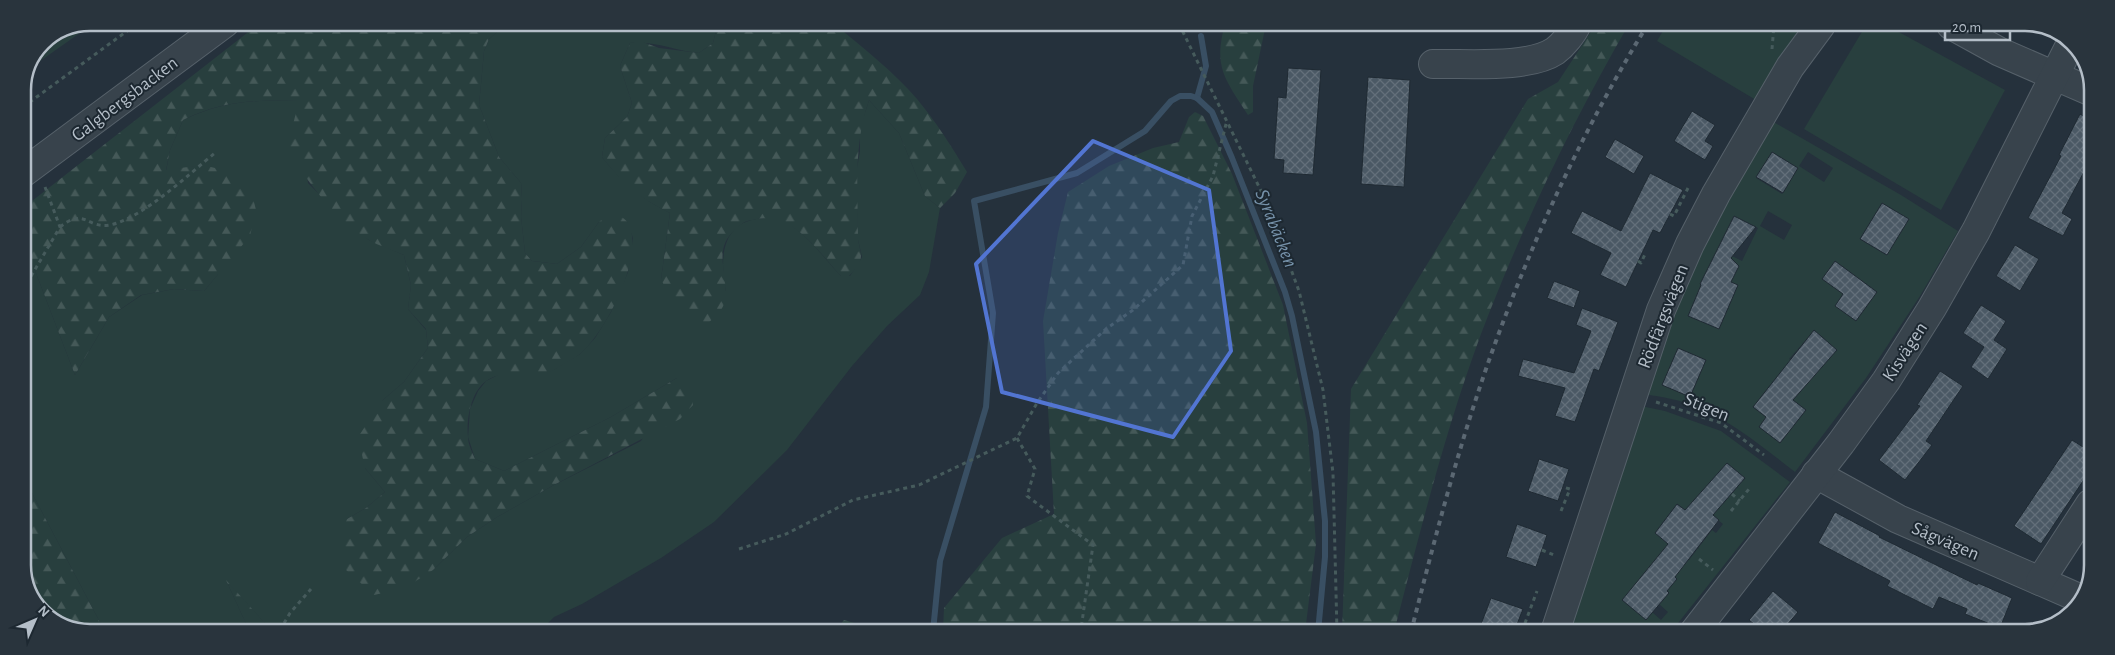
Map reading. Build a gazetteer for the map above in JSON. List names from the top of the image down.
{
  "streets": {
    "street": [
      "Galgbergsbacken",
      "Rödfärgsvägen",
      "Kisvägen",
      "Sågvägen"
    ],
    "path": ["Stigen"]
  },
  "crossings": [
    ["Rödfärgsvägen", "Stigen"],
    ["Kisvägen", "Sågvägen"]
  ],
  "water": ["Syrabäcken"],
  "scale_bar": "20 m",
  "north": "top right"
}
